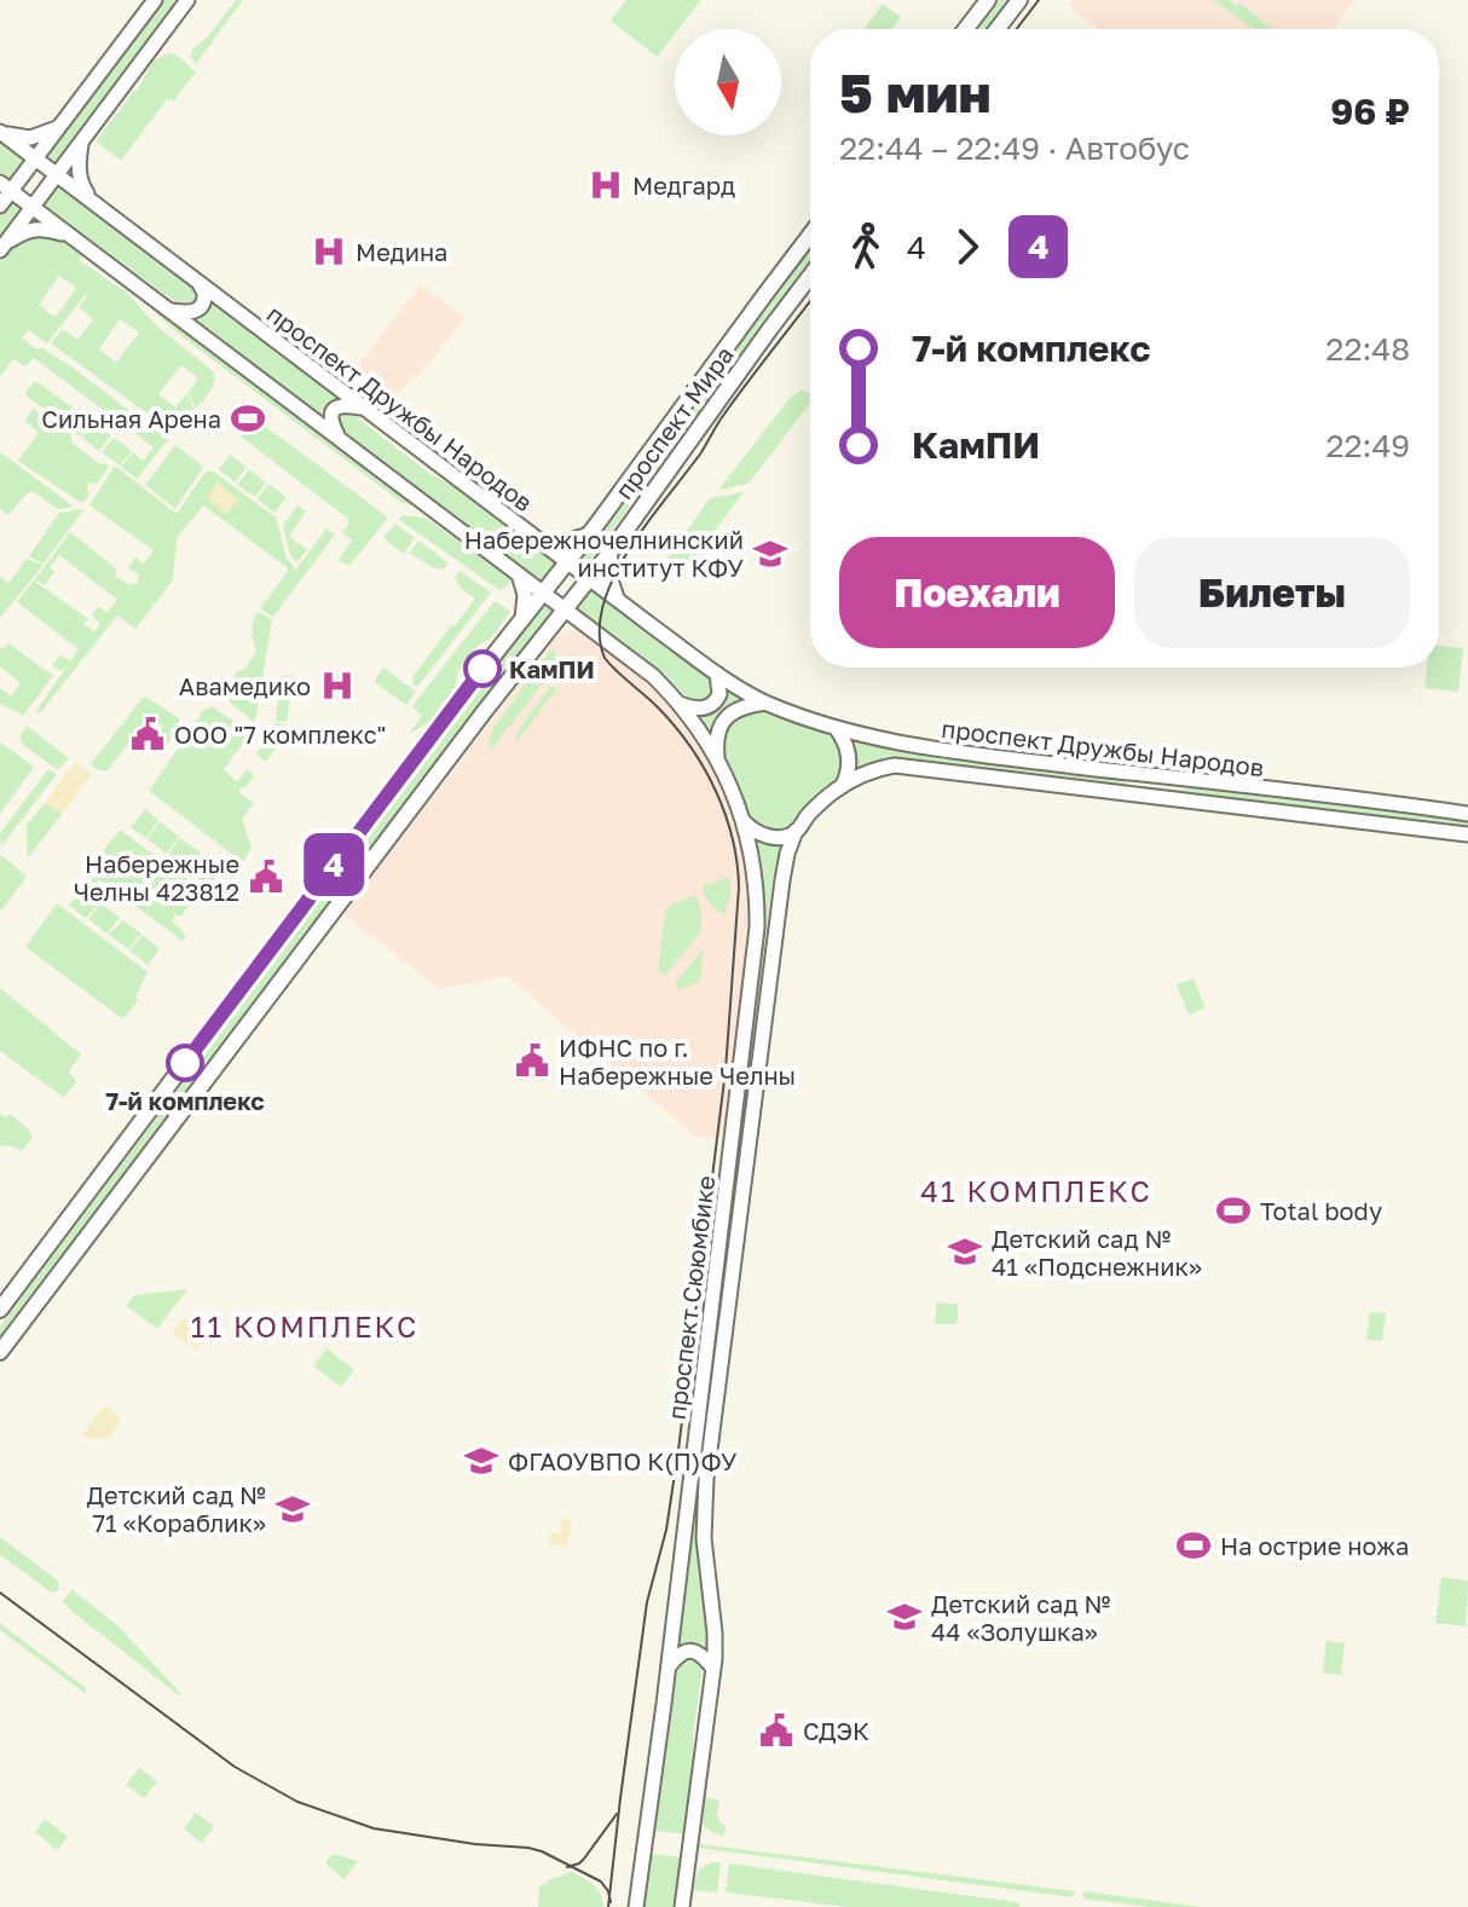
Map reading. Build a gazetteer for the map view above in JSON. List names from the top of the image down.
{
  "streets": {
    "main road": ["проспект Дружбы Народов", "проспект Мира", "проспект Сююмбике"]
  },
  "crossings": [
    ["проспект Дружбы Народов", "проспект Мира"],
    ["проспект Дружбы Народов", "проспект Сююмбике"]
  ],
  "districts": ["41 КОМПЛЕКС", "11 КОМПЛЕКС"],
  "places": {
    "hospital": ["Медгард", "Медина", "Авамедико"],
    "sports": ["Сильная Арена", "Total body", "На острие ножа"],
    "school or university": [
      "Набережночелнинский институт КФУ",
      "Детский сад № 41 «Подснежник»",
      "ФГАОУВПО К(П)ФУ",
      "Детский сад № 71 «Кораблик»",
      "Детский сад № 44 «Золушка»"
    ],
    "other": ["КамПИ", "7-й комплекс"],
    "public building": [
      "ООО \"7 комплекс\"",
      "Набережные Челны 423812",
      "ИФНС по г. Набережные Челны",
      "СДЭК"
    ]
  },
  "lines": ["bus line 4"],
  "north": "bottom",
  "page": {
    "on_map": "4",
    "heading": ["5 мин", "22:44 – 22:49 · Автобус", "96 ₽"],
    "legs": ["4", "4"],
    "list": [
      {
        "name": "7-й комплекс",
        "value": "22:48"
      },
      {
        "name": "КамПИ",
        "value": "22:49"
      }
    ],
    "buttons": ["Поехали", "Билеты"]
  }
}
